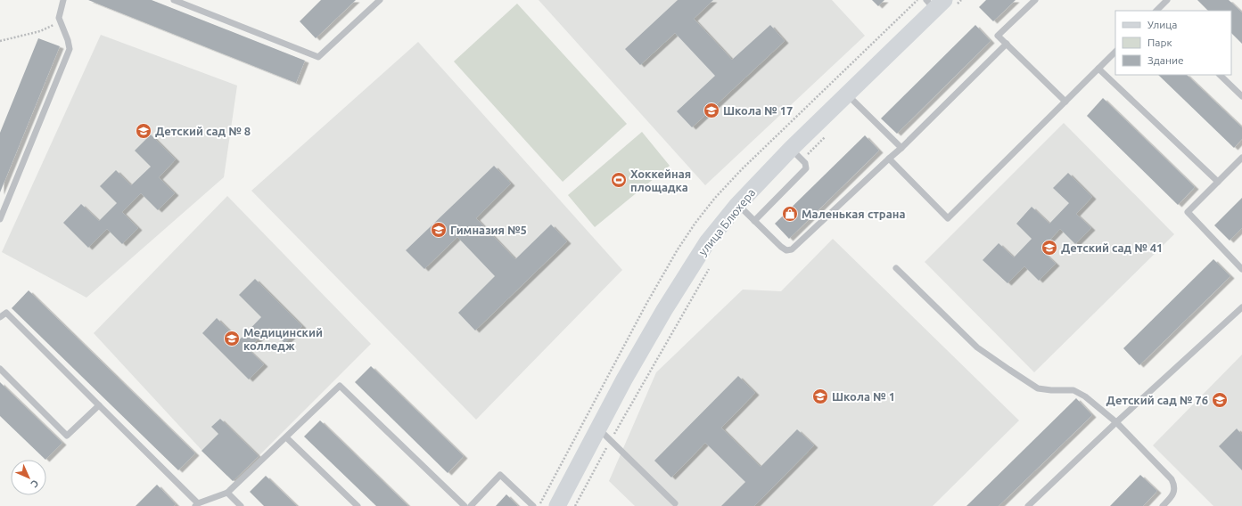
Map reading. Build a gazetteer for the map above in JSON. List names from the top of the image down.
{
  "streets": {
    "street": ["улица Блюхера"]
  },
  "places": {
    "school or university": [
      "Школа № 17",
      "Детский сад № 8",
      "Гимназия №5",
      "Детский сад № 41",
      "Медицинский колледж",
      "Школа № 1",
      "Детский сад № 76"
    ],
    "sports": ["Хоккейная площадка"],
    "shop": ["Маленькая страна"]
  },
  "legend": ["Улица", "Парк", "Здание"],
  "north": "bottom right"
}
